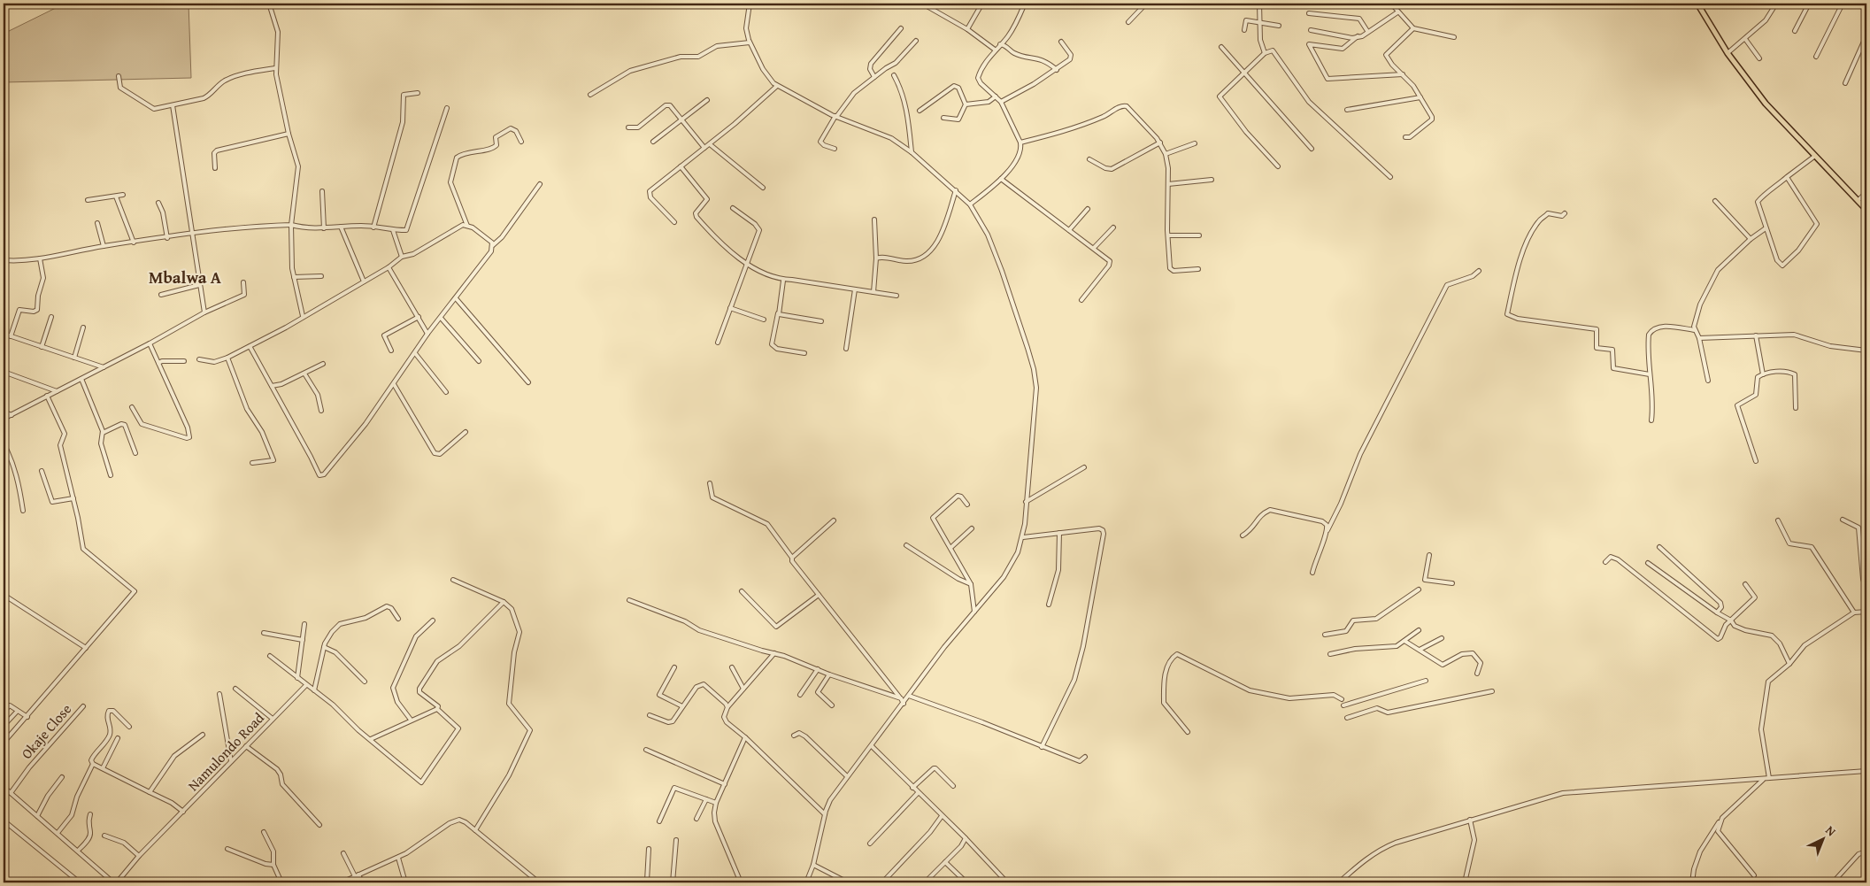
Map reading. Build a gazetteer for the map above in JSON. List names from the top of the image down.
{
  "streets": {
    "street": ["Okaje Close", "Namulondo Road"]
  },
  "districts": ["Mbalwa A"],
  "north": "top right"
}
